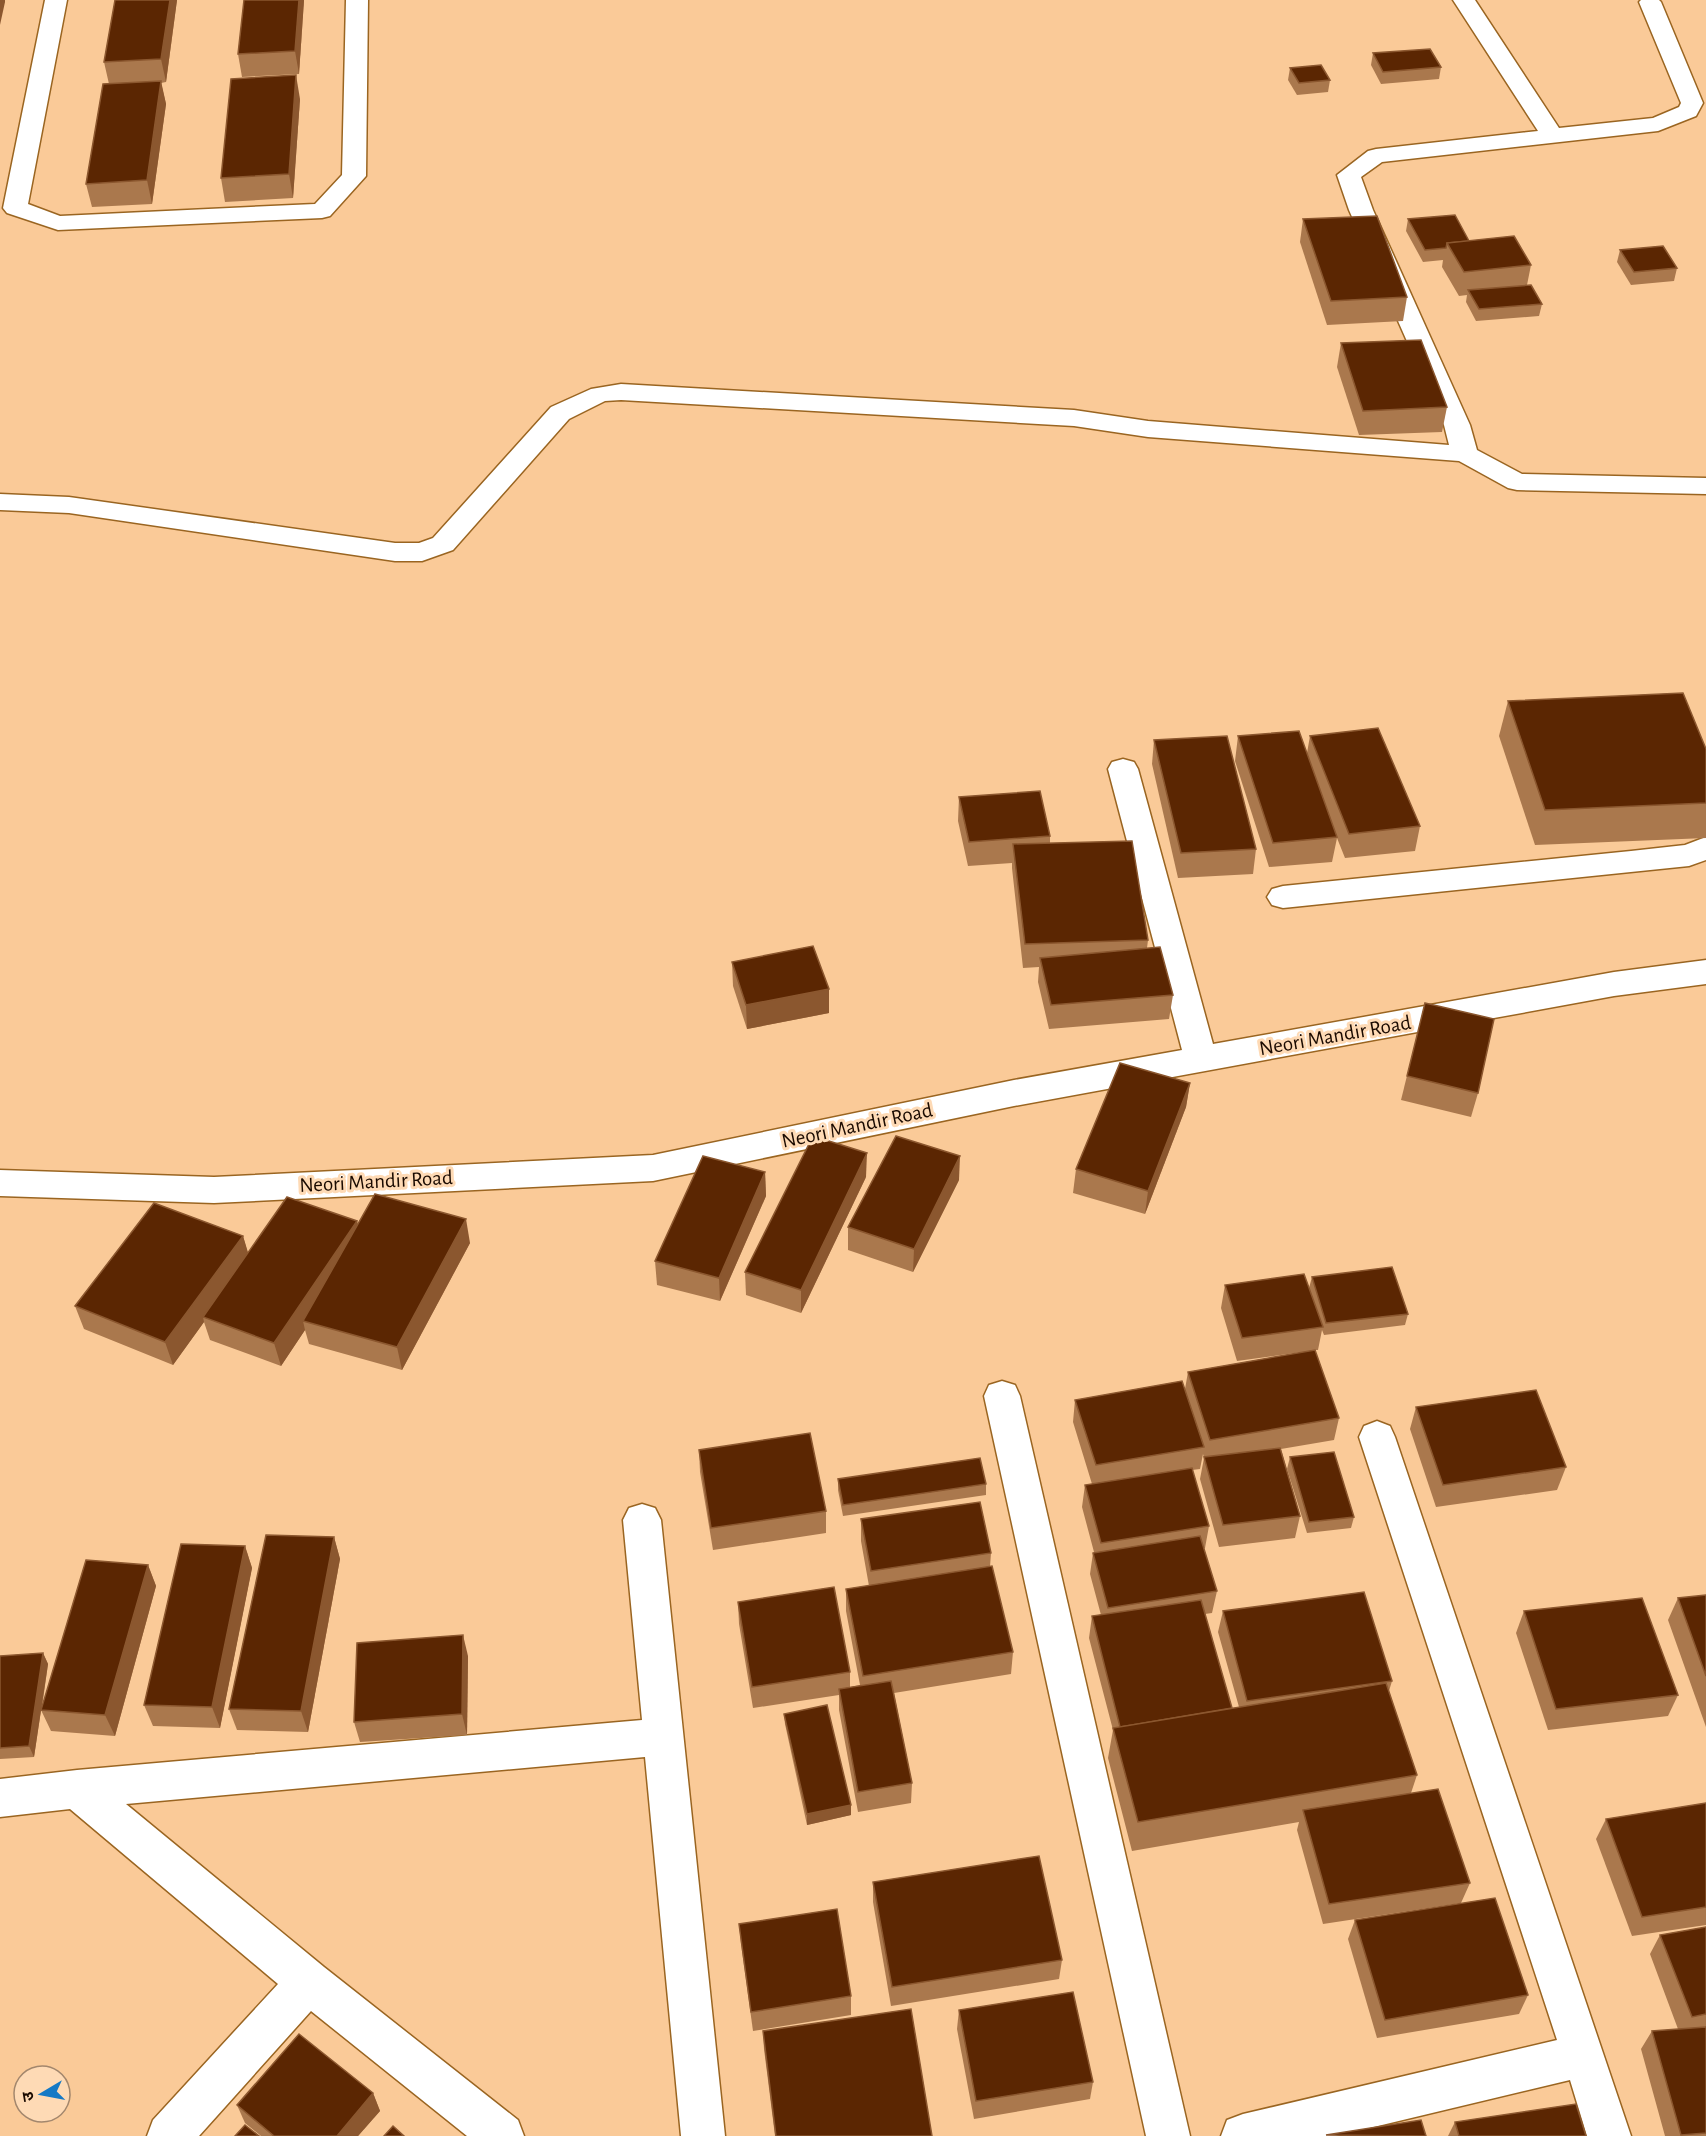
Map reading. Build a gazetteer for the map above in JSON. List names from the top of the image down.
{
  "streets": {
    "street": ["Neori Mandir Road"]
  },
  "north": "left"
}
